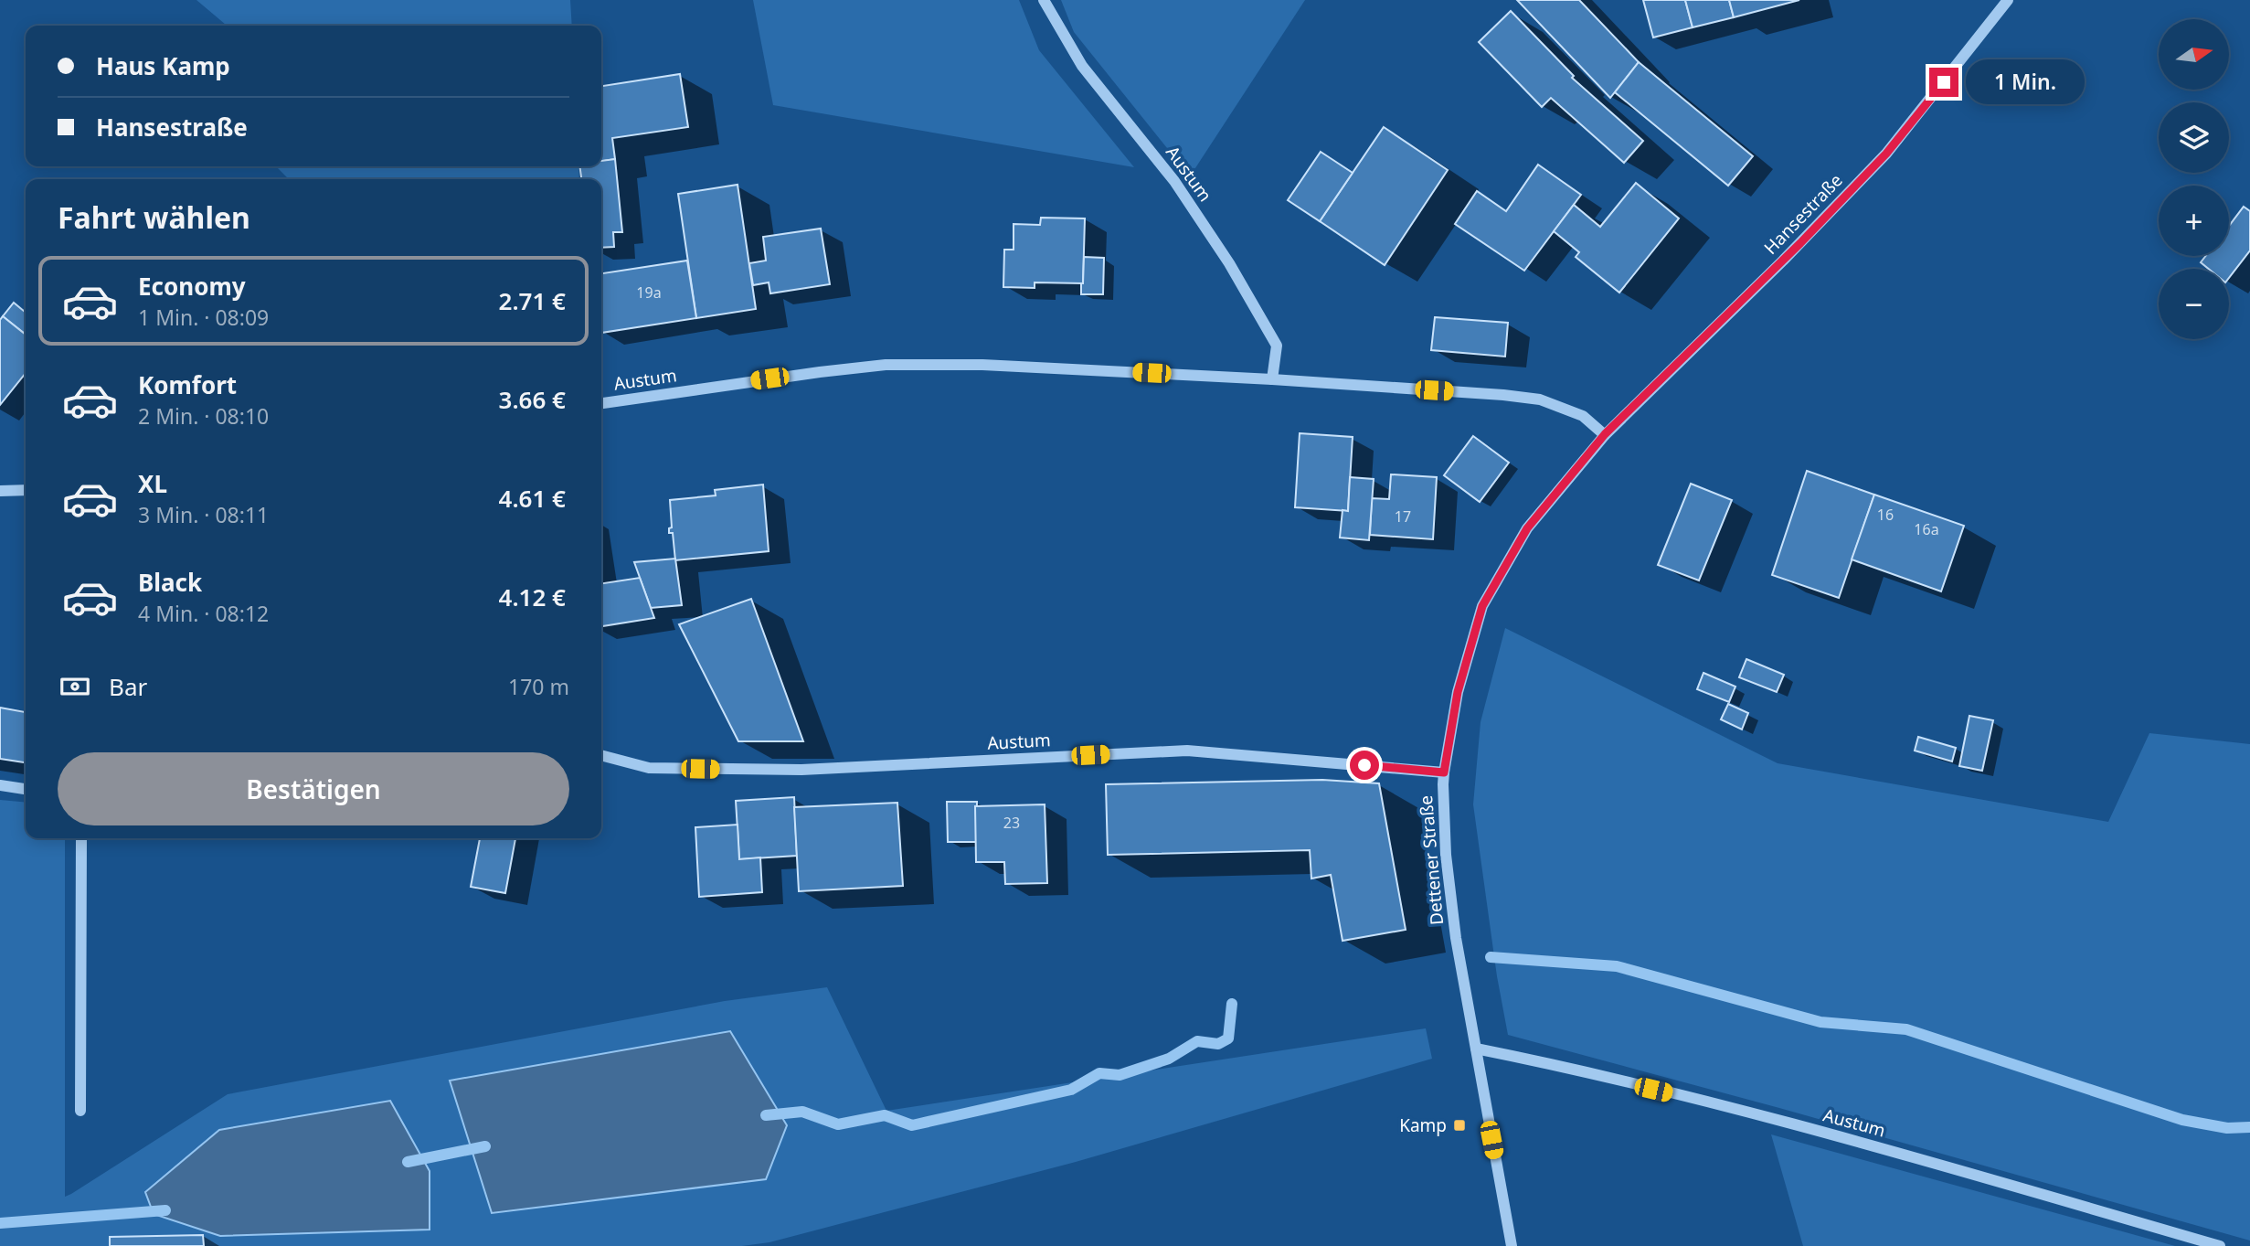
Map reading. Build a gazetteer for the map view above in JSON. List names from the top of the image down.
{
  "streets": {
    "street": ["Austum", "Hansestraße", "Dettener Straße"]
  },
  "crossings": [
    ["Austum", "Hansestraße"],
    ["Austum", "Dettener Straße"],
    ["Hansestraße", "Dettener Straße"]
  ],
  "places": {
    "transit": ["Kamp"]
  },
  "house_numbers": [
    "19a",
    "16",
    "17",
    "16a",
    "23"
  ],
  "north": "right",
  "page": {
    "map_buttons": ["+", "−"],
    "banner": ["Haus Kamp", "Hansestraße"],
    "bubble": "1 Min.",
    "heading": "Fahrt wählen",
    "list": [
      {
        "name": "Economy",
        "note": "1 Min. · 08:09",
        "value": "2.71 €"
      },
      {
        "name": "Komfort",
        "note": "2 Min. · 08:10",
        "value": "3.66 €"
      },
      {
        "name": "XL",
        "note": "3 Min. · 08:11",
        "value": "4.61 €"
      },
      {
        "name": "Black",
        "note": "4 Min. · 08:12",
        "value": "4.12 €"
      }
    ],
    "pay": ["Bar", "170 m"],
    "buttons": "Bestätigen"
  }
}
